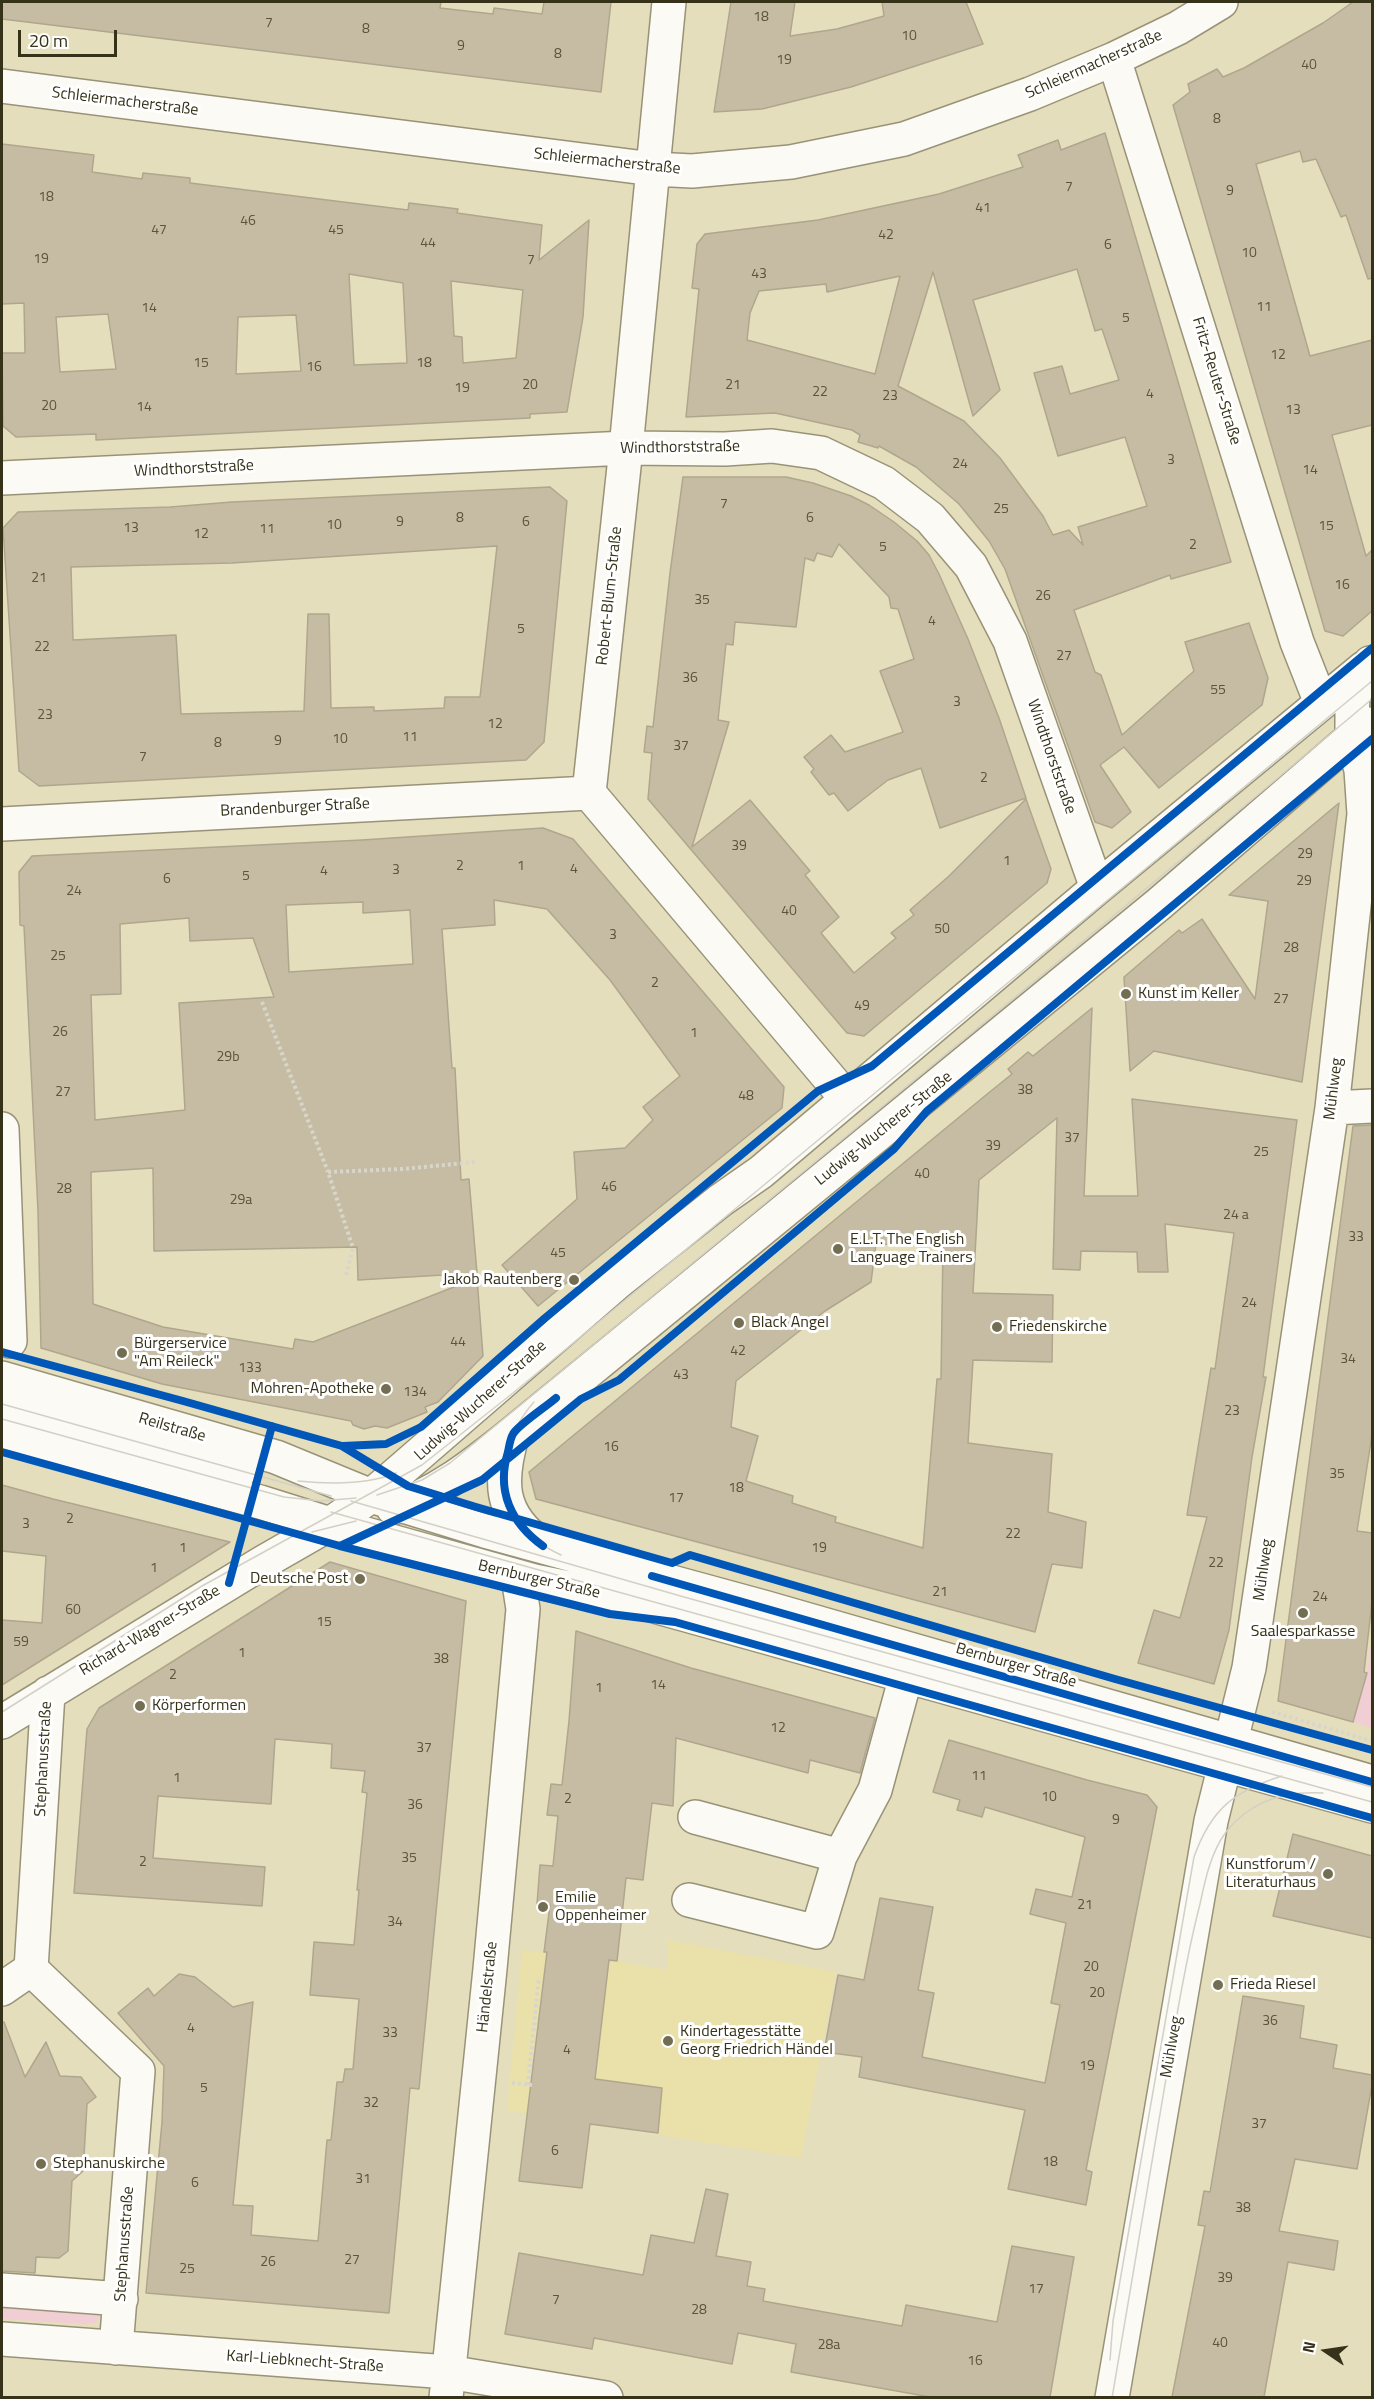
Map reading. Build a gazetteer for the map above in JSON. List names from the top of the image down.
{
  "streets": {
    "street": [
      "Schleiermacherstraße",
      "Fritz-Reuter-Straße",
      "Windthorststraße",
      "Robert-Blum-Straße",
      "Brandenburger Straße",
      "Mühlweg",
      "Ludwig-Wucherer-Straße",
      "Reilstraße",
      "Bernburger Straße",
      "Richard-Wagner-Straße",
      "Stephanusstraße",
      "Händelstraße",
      "Karl-Liebknecht-Straße"
    ]
  },
  "crossings": [
    ["Schleiermacherstraße", "Fritz-Reuter-Straße"],
    ["Schleiermacherstraße", "Robert-Blum-Straße"],
    ["Fritz-Reuter-Straße", "Ludwig-Wucherer-Straße"],
    ["Windthorststraße", "Robert-Blum-Straße"],
    ["Windthorststraße", "Ludwig-Wucherer-Straße"],
    ["Robert-Blum-Straße", "Brandenburger Straße"],
    ["Mühlweg", "Ludwig-Wucherer-Straße"],
    ["Mühlweg", "Bernburger Straße"],
    ["Ludwig-Wucherer-Straße", "Reilstraße"],
    ["Ludwig-Wucherer-Straße", "Bernburger Straße"],
    ["Ludwig-Wucherer-Straße", "Richard-Wagner-Straße"],
    ["Reilstraße", "Bernburger Straße"],
    ["Reilstraße", "Richard-Wagner-Straße"],
    ["Bernburger Straße", "Richard-Wagner-Straße"],
    ["Bernburger Straße", "Händelstraße"],
    ["Richard-Wagner-Straße", "Stephanusstraße"],
    ["Stephanusstraße", "Karl-Liebknecht-Straße"],
    ["Händelstraße", "Karl-Liebknecht-Straße"]
  ],
  "places": [
    "Kunst im Keller",
    "E.L.T. The English Language Trainers",
    "Jakob Rautenberg",
    "Black Angel",
    "Friedenskirche",
    "Bürgerservice \"Am Reileck\"",
    "Mohren-Apotheke",
    "Deutsche Post",
    "Saalesparkasse",
    "Körperformen",
    "Kunstforum / Literaturhaus",
    "Emilie Oppenheimer",
    "Frieda Riesel",
    "Kindertagesstätte Georg Friedrich Händel",
    "Stephanuskirche"
  ],
  "house_numbers": [
    "18",
    "7",
    "8",
    "10",
    "9",
    "8",
    "19",
    "40",
    "8",
    "7",
    "9",
    "18",
    "41",
    "46",
    "47",
    "45",
    "42",
    "44",
    "6",
    "10",
    "19",
    "7",
    "43",
    "11",
    "14",
    "5",
    "12",
    "15",
    "18",
    "16",
    "20",
    "21",
    "19",
    "22",
    "4",
    "23",
    "20",
    "14",
    "13",
    "3",
    "24",
    "14",
    "7",
    "25",
    "8",
    "6",
    "9",
    "6",
    "10",
    "15",
    "13",
    "11",
    "12",
    "2",
    "5",
    "21",
    "16",
    "26",
    "35",
    "4",
    "5",
    "22",
    "27",
    "36",
    "55",
    "3",
    "23",
    "12",
    "11",
    "10",
    "9",
    "8",
    "37",
    "7",
    "2",
    "39",
    "29",
    "1",
    "2",
    "1",
    "4",
    "3",
    "4",
    "5",
    "6",
    "29",
    "24",
    "40",
    "50",
    "3",
    "28",
    "25",
    "2",
    "27",
    "49",
    "26",
    "1",
    "29b",
    "38",
    "27",
    "48",
    "37",
    "39",
    "25",
    "40",
    "46",
    "28",
    "29a",
    "24 a",
    "33",
    "45",
    "24",
    "44",
    "42",
    "34",
    "133",
    "43",
    "134",
    "23",
    "16",
    "35",
    "18",
    "17",
    "2",
    "3",
    "22",
    "1",
    "19",
    "22",
    "1",
    "21",
    "24",
    "60",
    "15",
    "59",
    "1",
    "38",
    "2",
    "14",
    "1",
    "12",
    "37",
    "11",
    "1",
    "10",
    "2",
    "36",
    "9",
    "35",
    "2",
    "21",
    "34",
    "20",
    "20",
    "36",
    "4",
    "33",
    "4",
    "19",
    "5",
    "32",
    "37",
    "6",
    "18",
    "31",
    "6",
    "38",
    "27",
    "26",
    "25",
    "39",
    "17",
    "7",
    "28",
    "40",
    "28a",
    "16"
  ],
  "scale_bar": "20 m",
  "north": "left"
}
